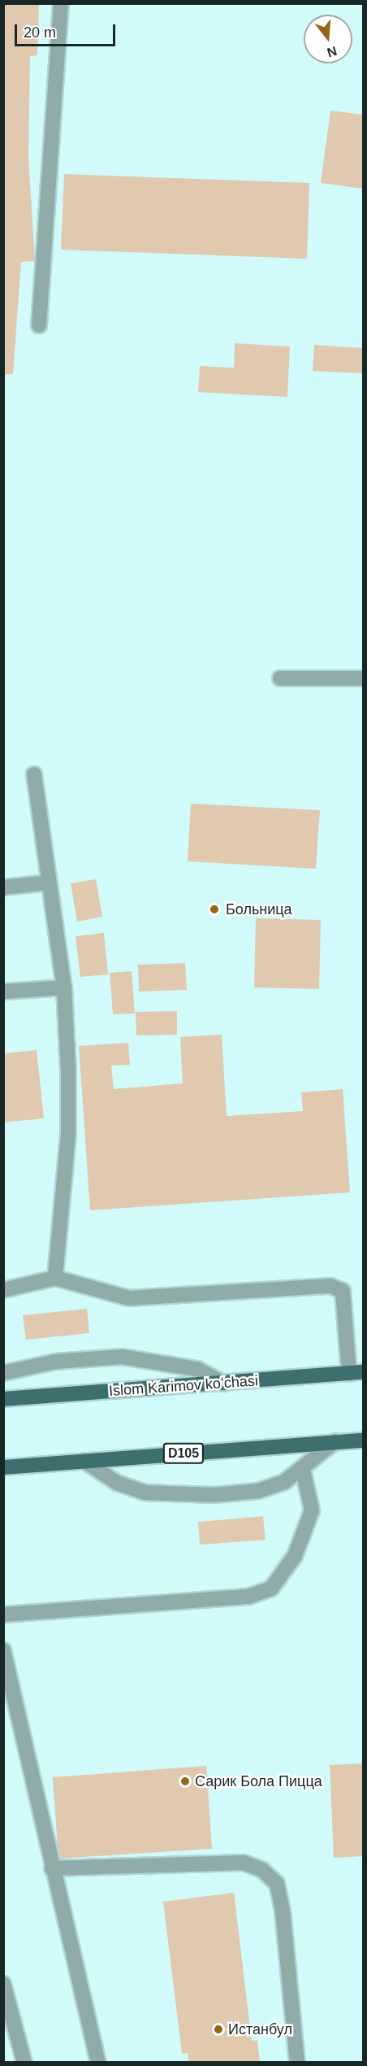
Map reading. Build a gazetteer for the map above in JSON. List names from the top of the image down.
{
  "streets": {
    "main road": ["Islom Karimov koʻchasi", "D105"]
  },
  "places": ["Больница", "Сарик Бола Пицца", "Истанбул"],
  "scale_bar": "20 m",
  "north": "bottom"
}
